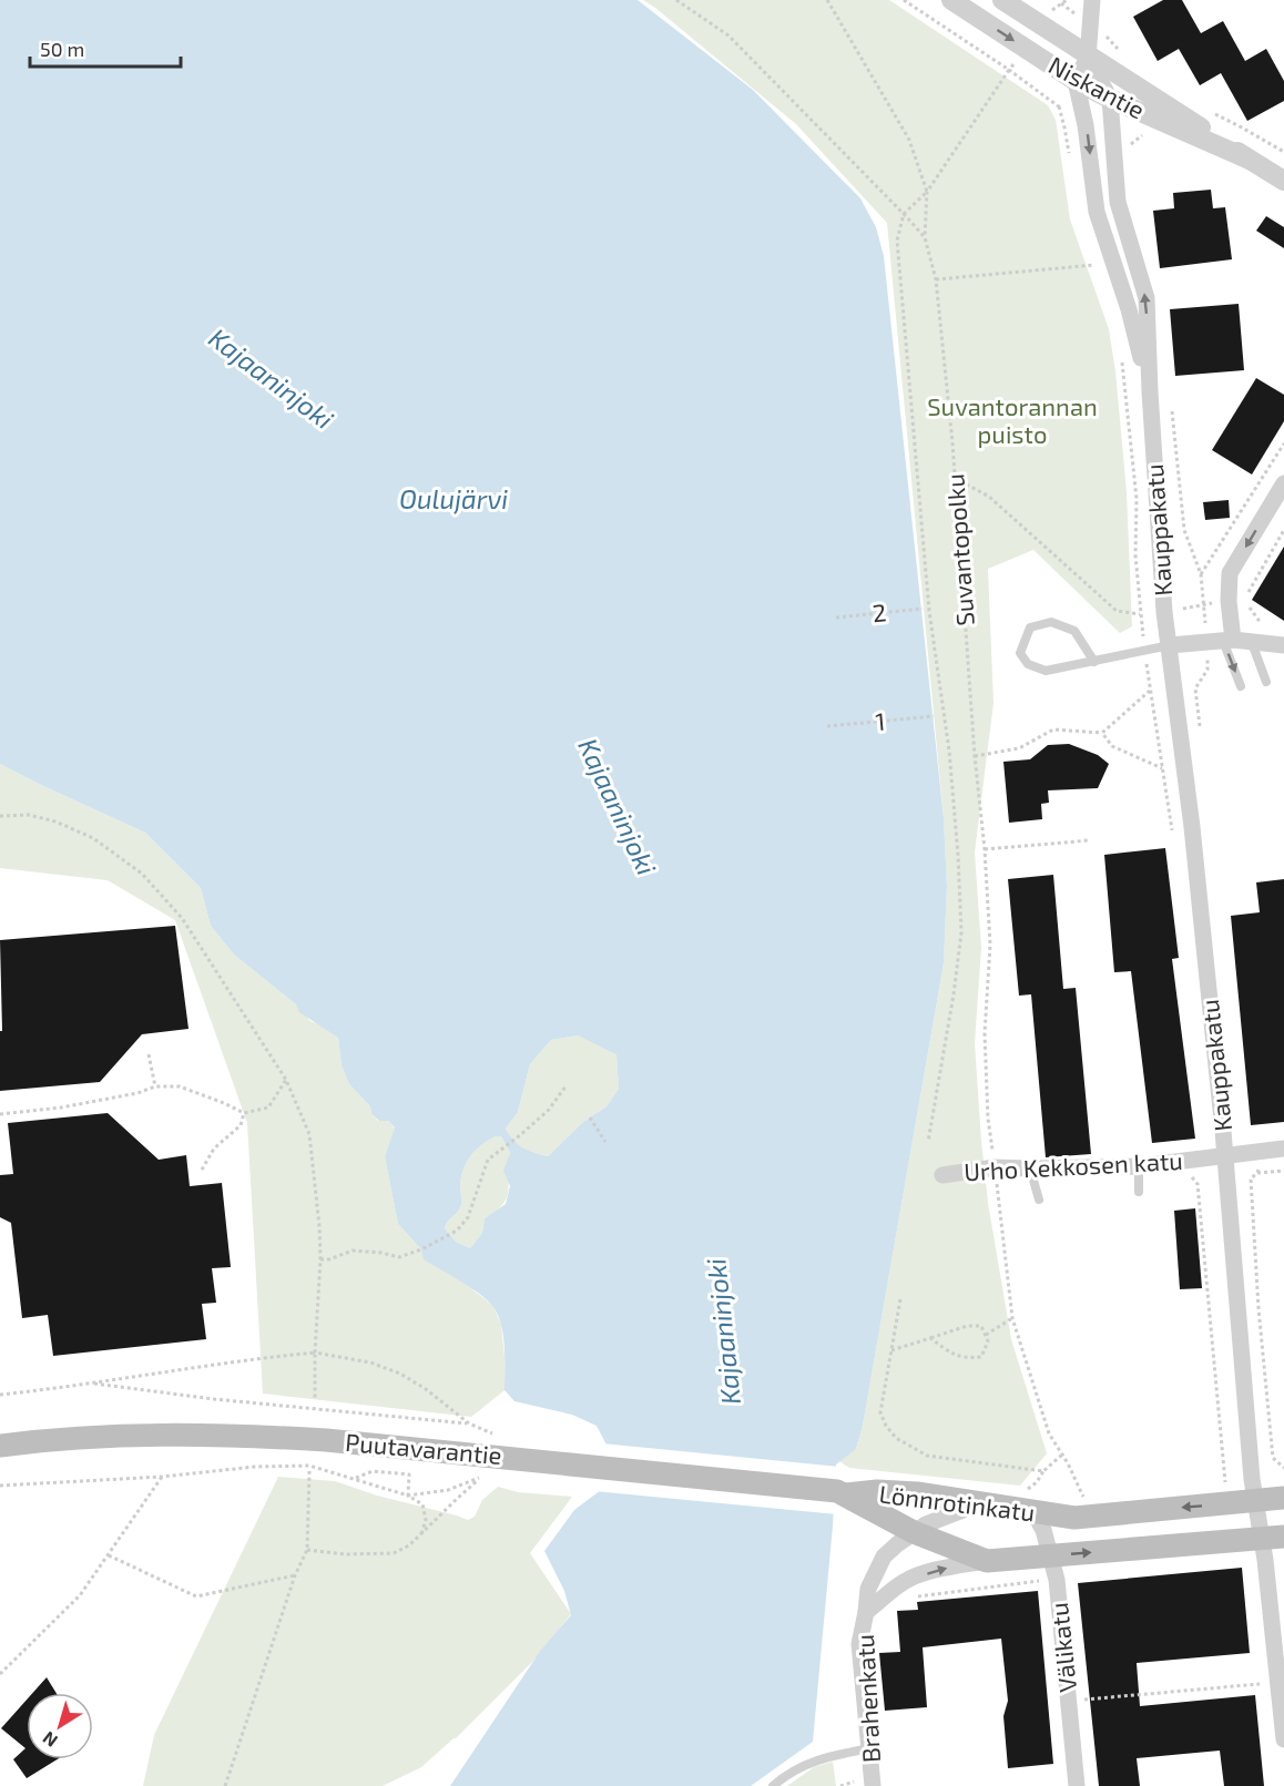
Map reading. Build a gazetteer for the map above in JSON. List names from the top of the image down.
{
  "streets": {
    "main road": ["Puutavarantie", "Lönnrotinkatu"],
    "street": [
      "Niskantie",
      "Kauppakatu",
      "Urho Kekkosen katu",
      "Välikatu",
      "Brahenkatu"
    ],
    "path": ["Suvantopolku", "2", "1"]
  },
  "crossings": [
    ["Niskantie", "Kauppakatu"],
    ["Kauppakatu", "Urho Kekkosen katu"],
    ["Kauppakatu", "Lönnrotinkatu"],
    ["Suvantopolku", "Urho Kekkosen katu"],
    ["Puutavarantie", "Lönnrotinkatu"],
    ["Lönnrotinkatu", "Välikatu"],
    ["Lönnrotinkatu", "Brahenkatu"]
  ],
  "water": ["Kajaaninjoki", "Oulujärvi"],
  "parks": ["Suvantorannan puisto"],
  "scale_bar": "50 m",
  "north": "bottom left"
}
